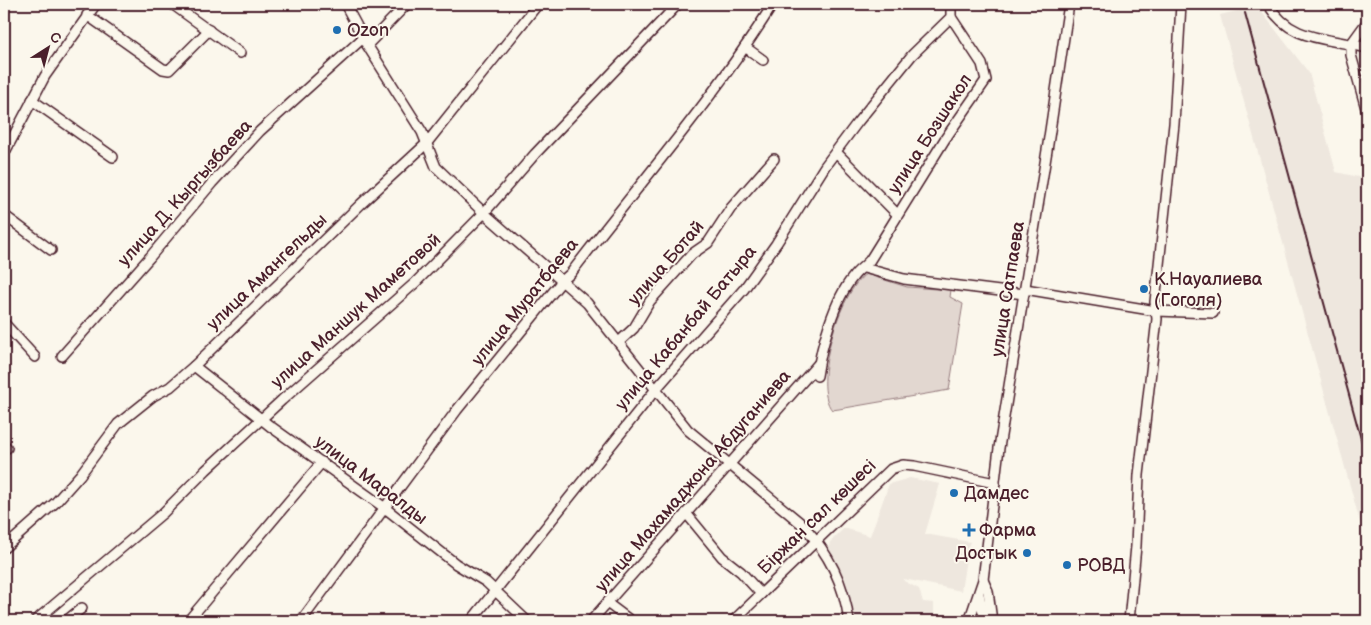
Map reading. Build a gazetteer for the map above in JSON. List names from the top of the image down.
{
  "streets": {
    "street": [
      "улица Бозшакол",
      "улица Д. Кыргызбаева",
      "улица Ботай",
      "улица Амангельды",
      "улица Сатпаева",
      "улица Муратбаева",
      "улица Маншук Маметовой",
      "улица Кабанбай Батыра",
      "улица Маралды",
      "улица Махамаджона Абдуганиева",
      "Біржан сал көшесі"
    ]
  },
  "crossings": [
    ["улица Бозшакол", "улица Кабанбай Батыра"],
    ["улица Бозшакол", "улица Махамаджона Абдуганиева"],
    ["улица Амангельды", "улица Маралды"],
    ["улица Сатпаева", "Біржан сал көшесі"],
    ["улица Муратбаева", "улица Маралды"],
    ["улица Маншук Маметовой", "улица Маралды"],
    ["улица Кабанбай Батыра", "улица Маралды"]
  ],
  "places": {
    "other": [
      "Ozon",
      "К.Науалиева (Гоголя)",
      "Дамдес",
      "Достык",
      "РОВД"
    ],
    "health": ["Фарма"]
  },
  "north": "top right"
}
